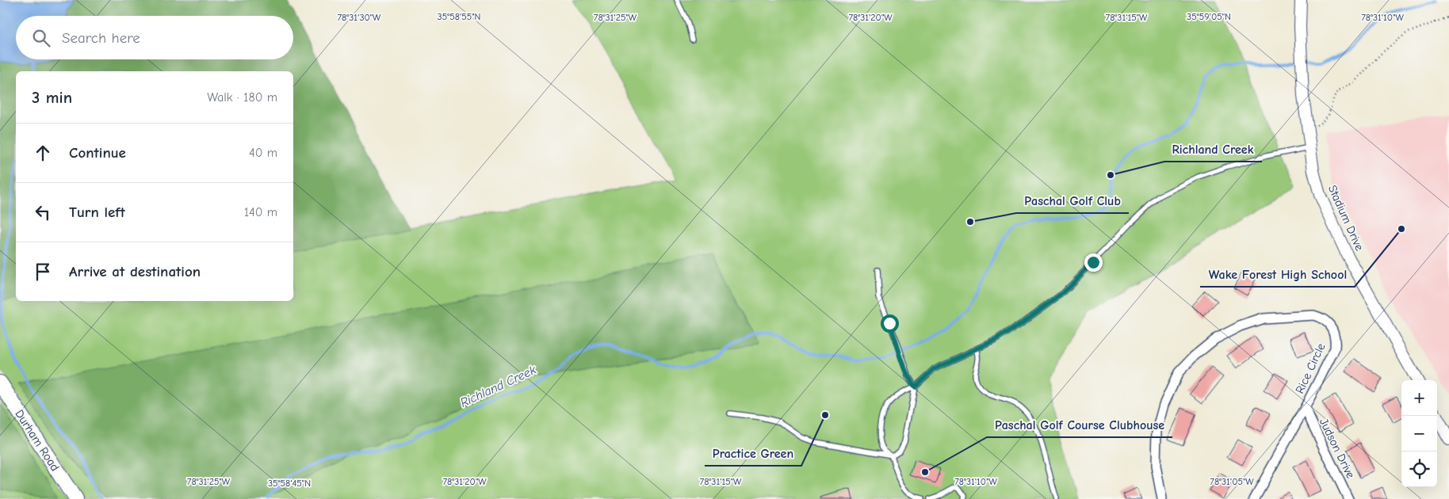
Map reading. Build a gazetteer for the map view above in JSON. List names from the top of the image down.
{
  "streets": {
    "main road": ["Durham Road"],
    "street": ["Stadium Drive", "Rice Circle", "Judson Drive"]
  },
  "crossings": [
    ["Rice Circle", "Judson Drive"]
  ],
  "water": ["Richland Creek"],
  "places": [
    "Richland Creek",
    "Paschal Golf Club",
    "Wake Forest High School",
    "Practice Green",
    "Paschal Golf Course Clubhouse"
  ],
  "page": {
    "search": "Search here",
    "heading": ["3 min", "Walk · 180 m"],
    "list": [
      ["Continue", "40 m"],
      ["Turn left", "140 m"],
      "Arrive at destination"
    ],
    "map_buttons": ["+", "−"]
  },
  "coordinates": [
    "35°58'55\"N",
    "35°59'05\"N",
    "78°31'30\"W",
    "78°31'25\"W",
    "78°31'20\"W",
    "78°31'15\"W",
    "78°31'10\"W",
    "78°31'05\"W",
    "35°58'45\"N"
  ]
}
